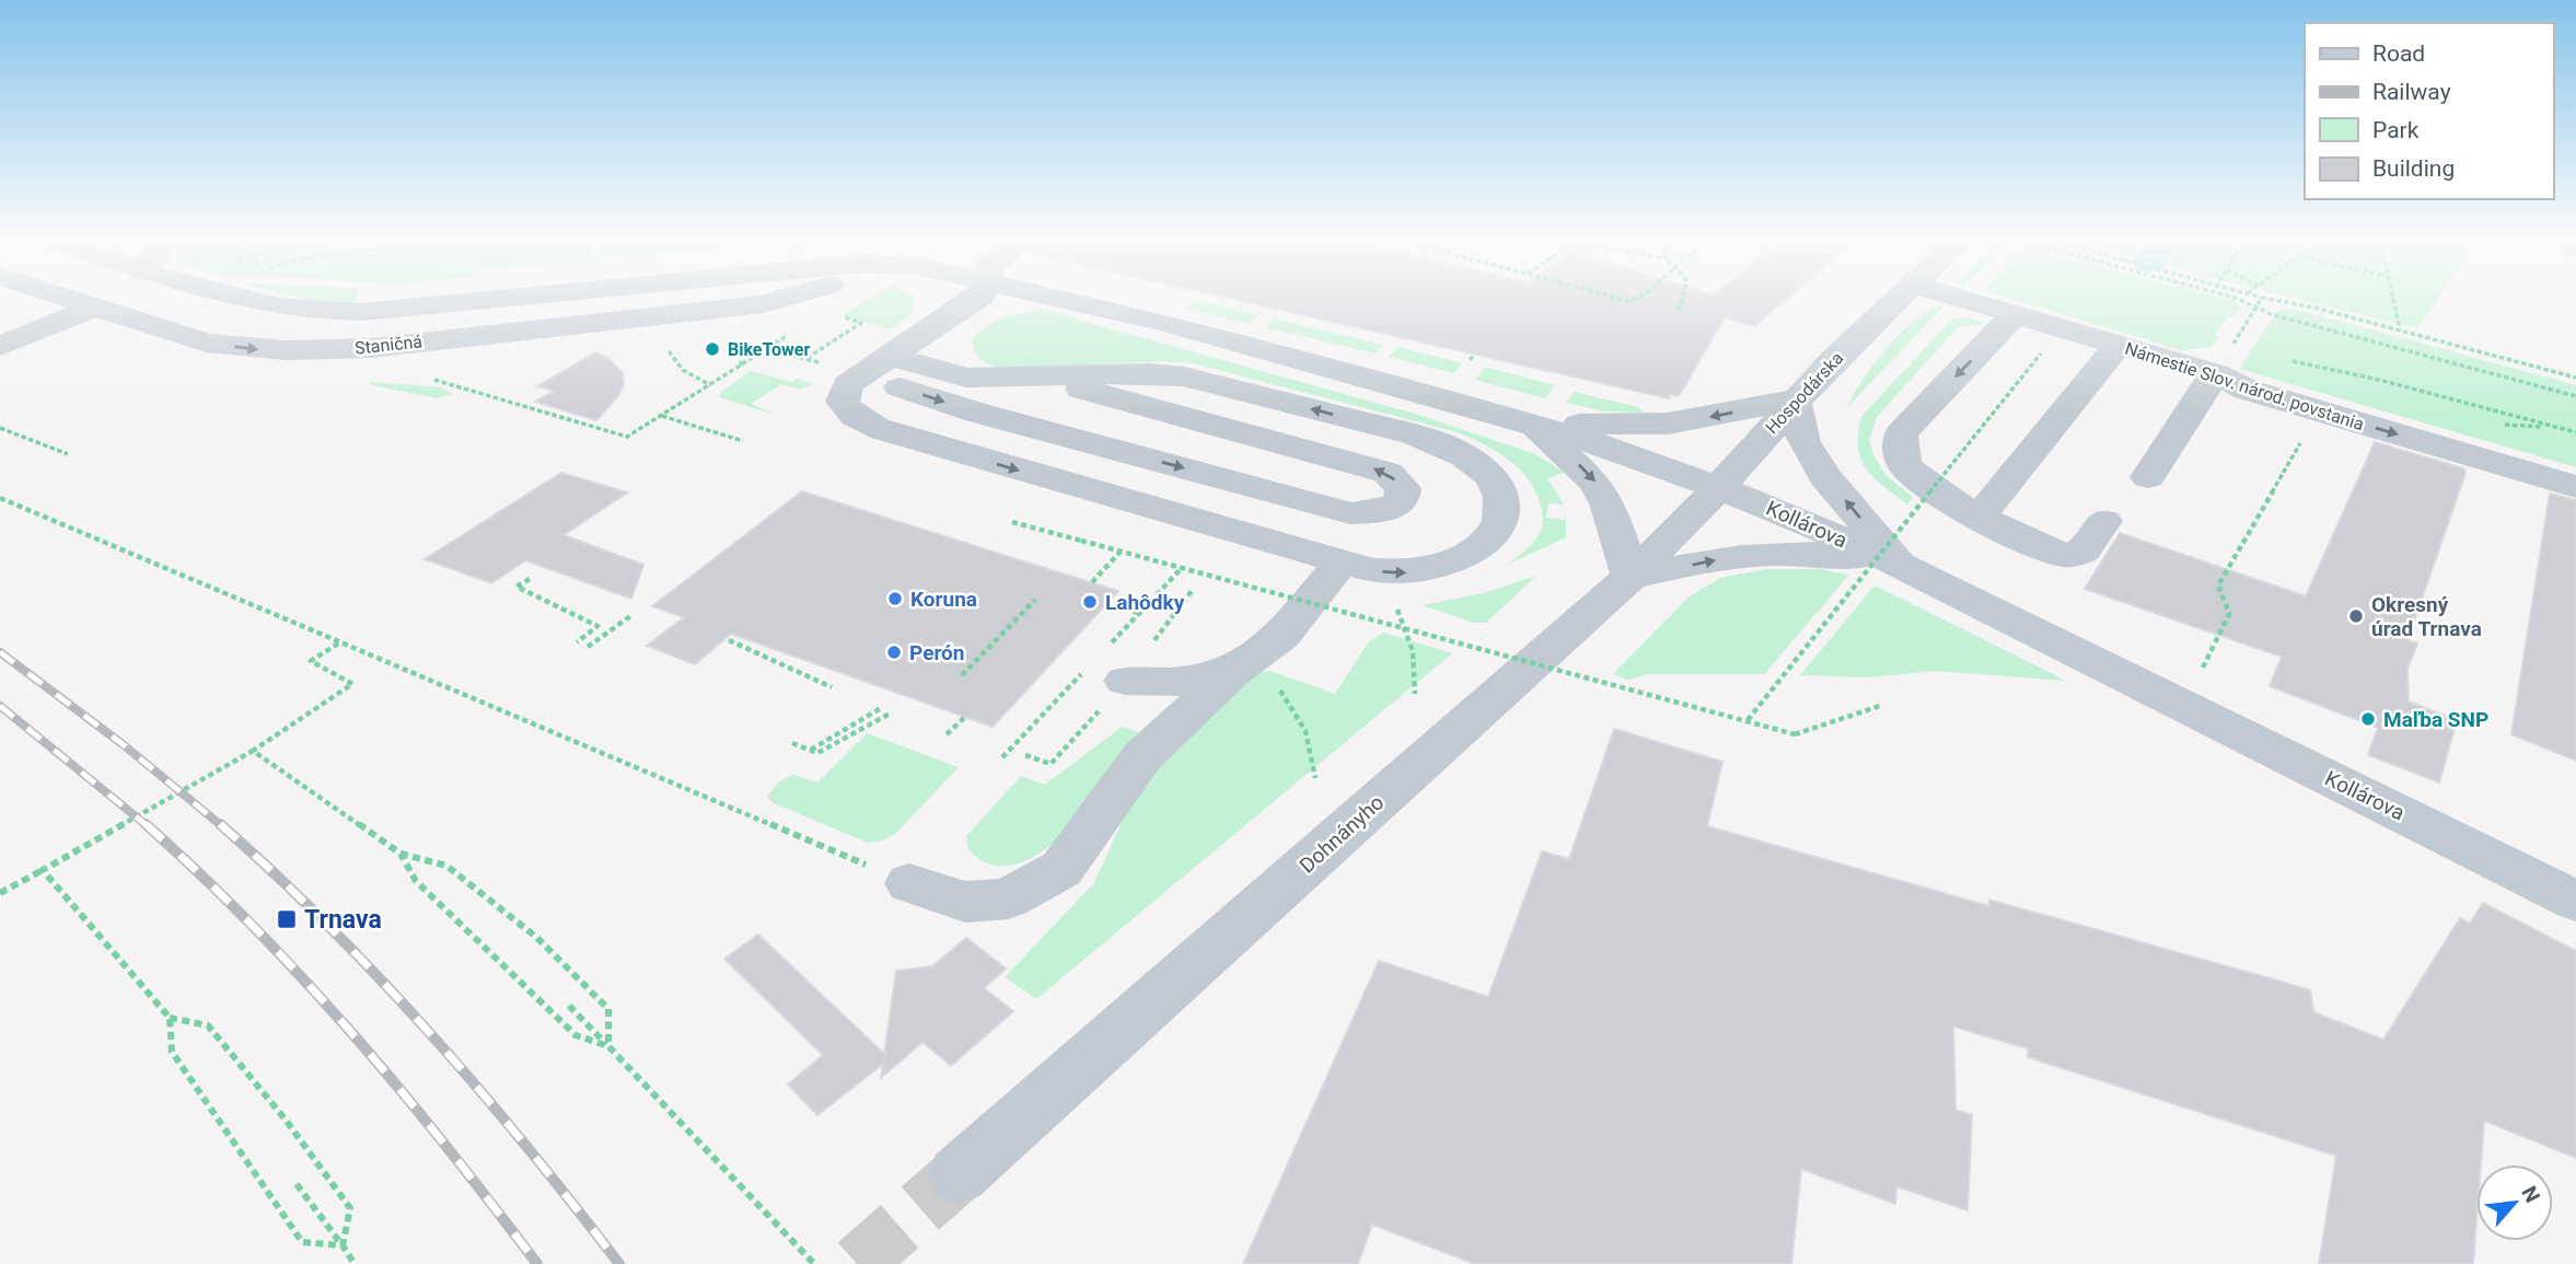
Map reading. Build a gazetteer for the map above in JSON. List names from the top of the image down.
{
  "streets": {
    "street": [
      "Staničná",
      "Námestie Slov. národ. povstania",
      "Hospodárska",
      "Kollárova",
      "Dohnányho"
    ]
  },
  "crossings": [
    ["Hospodárska", "Kollárova"],
    ["Hospodárska", "Dohnányho"],
    ["Kollárova", "Dohnányho"]
  ],
  "one_way": ["Námestie Slov. národ. povstania"],
  "places": {
    "other": [
      "BikeTower",
      "Koruna",
      "Lahôdky",
      "Okresný úrad Trnava",
      "Perón",
      "Maľba SNP"
    ],
    "transit": ["Trnava"]
  },
  "legend": [
    "Road",
    "Railway",
    "Park",
    "Building"
  ],
  "north": "top right"
}
